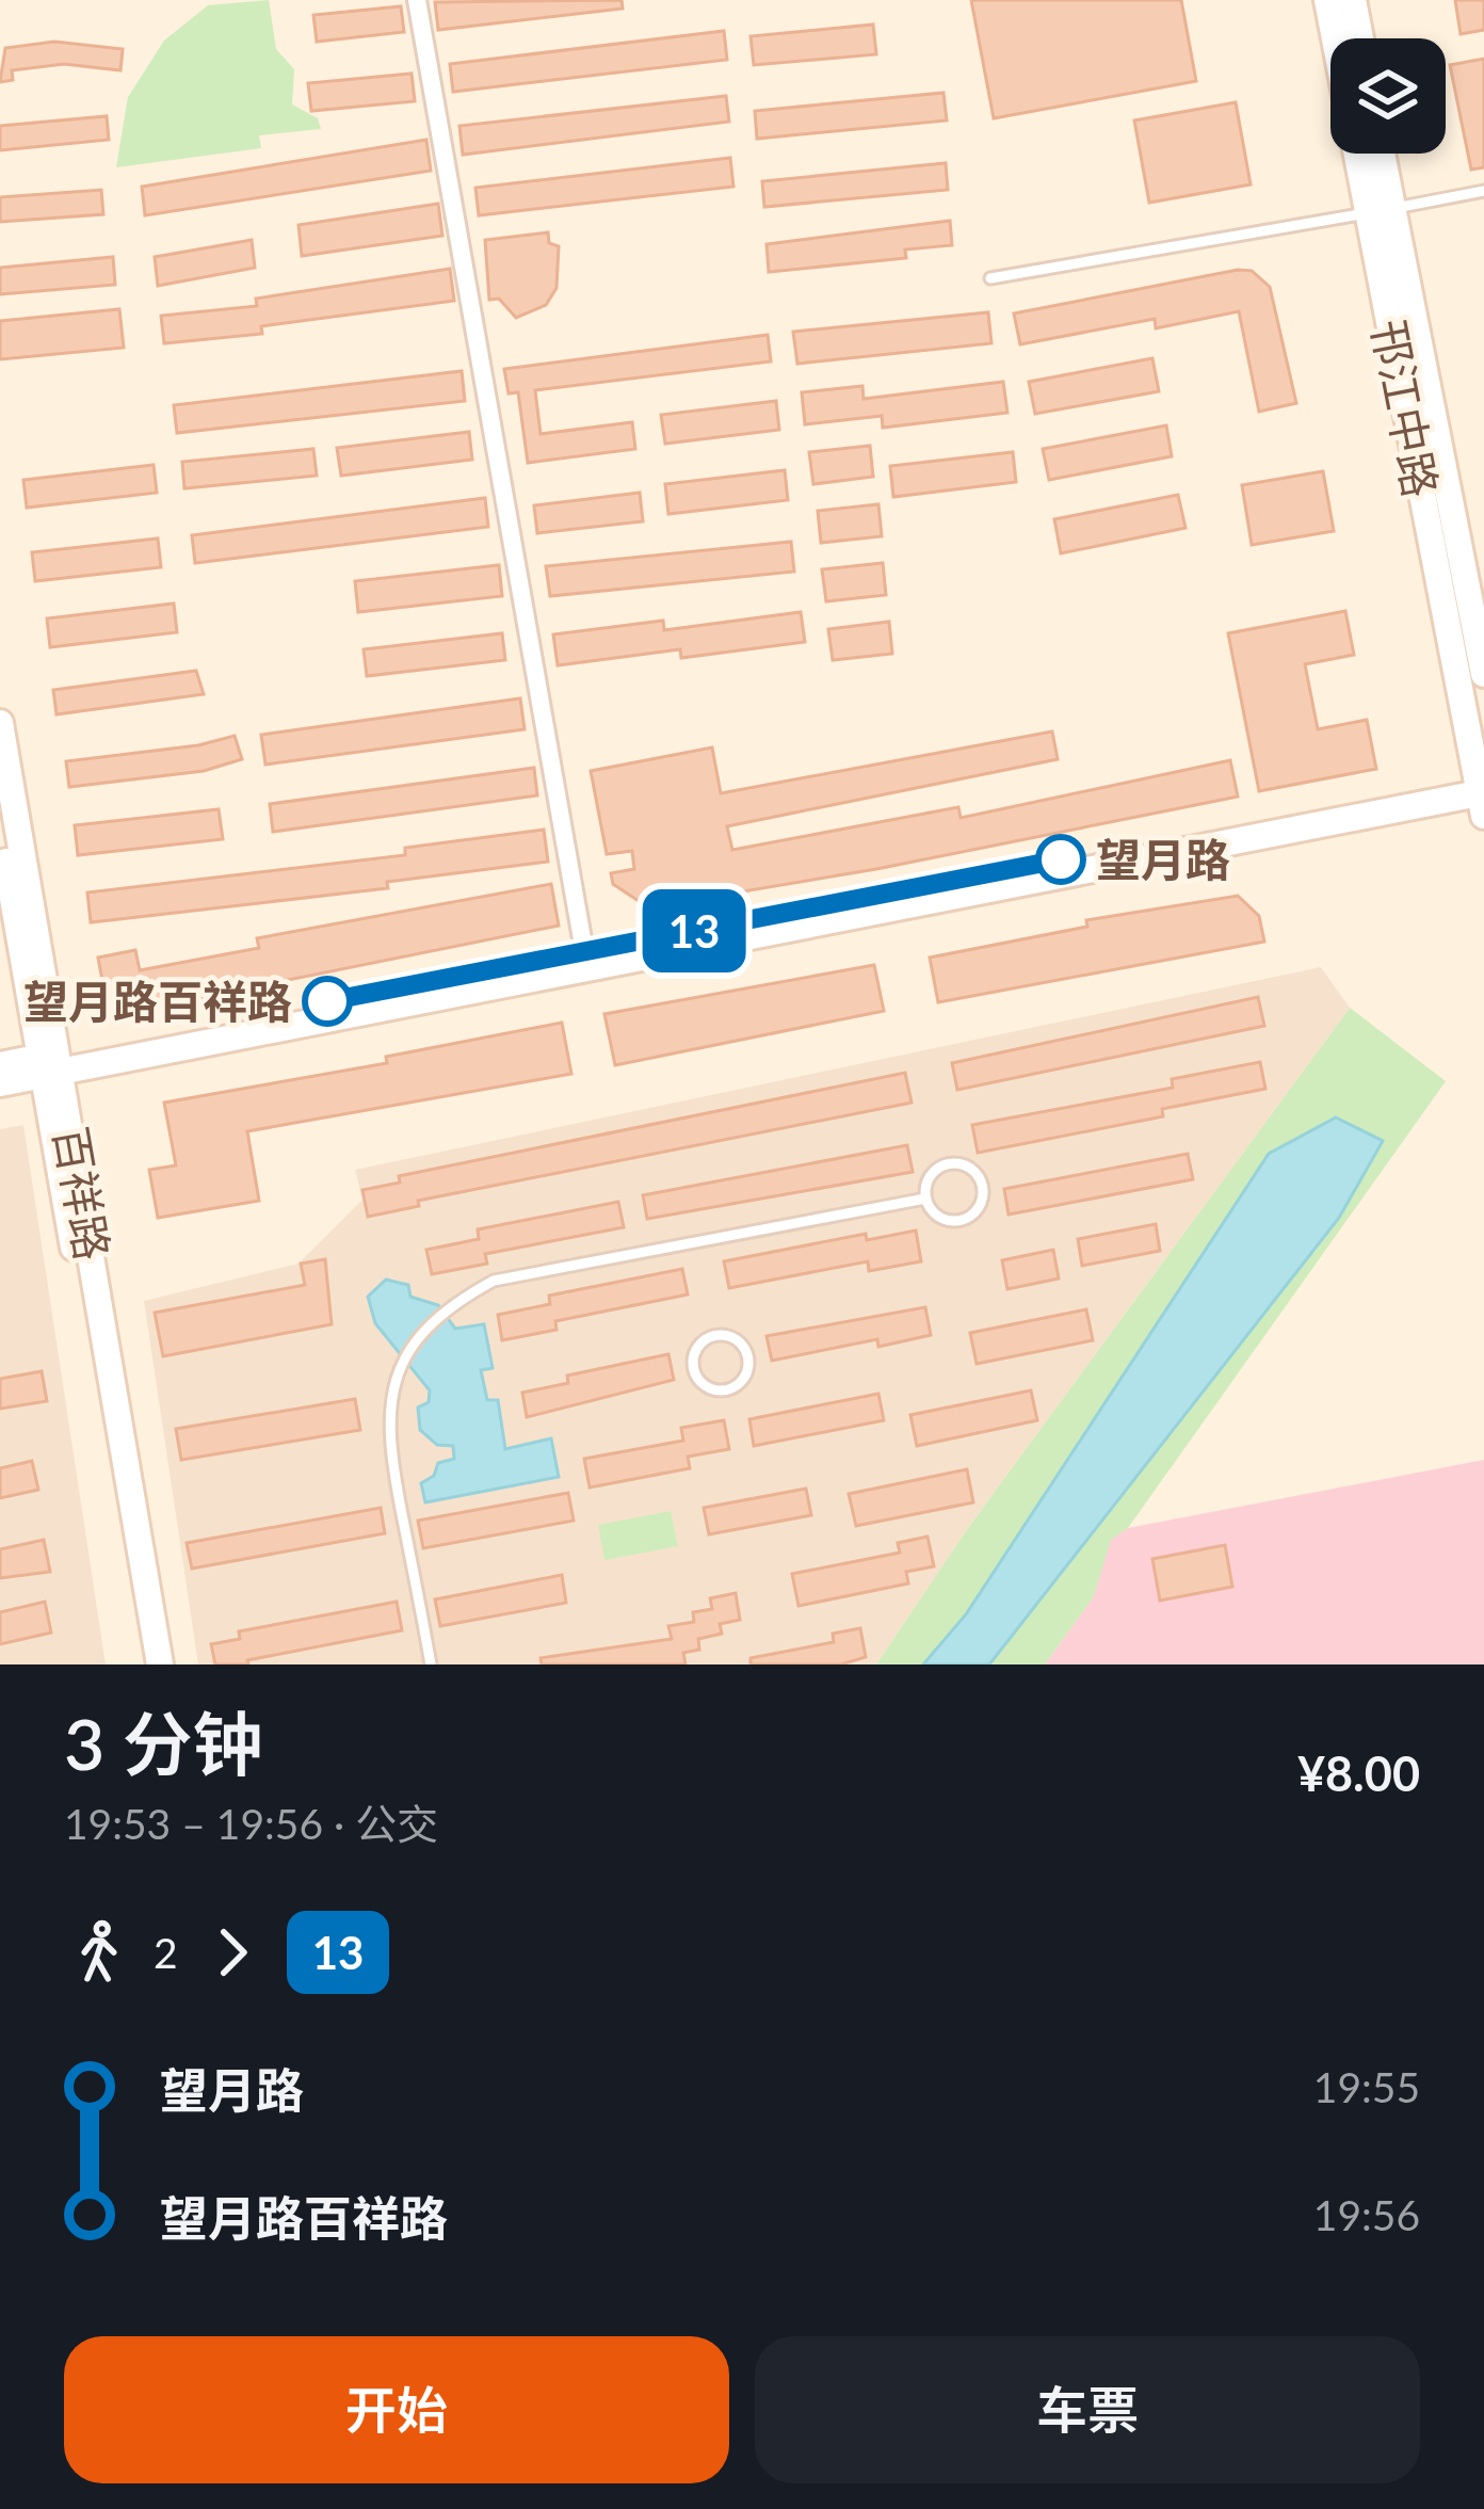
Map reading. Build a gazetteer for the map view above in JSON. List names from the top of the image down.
{
  "streets": {
    "street": ["邗江中路", "百祥路"]
  },
  "places": ["望月路", "望月路百祥路"],
  "lines": ["bus line 13"],
  "page": {
    "on_map": "13",
    "heading": ["3 分钟", "19:53 – 19:56 · 公交", "¥8.00"],
    "legs": ["2", "13"],
    "list": [
      {
        "name": "望月路",
        "value": "19:55"
      },
      {
        "name": "望月路百祥路",
        "value": "19:56"
      }
    ],
    "buttons": ["开始", "车票"]
  }
}
